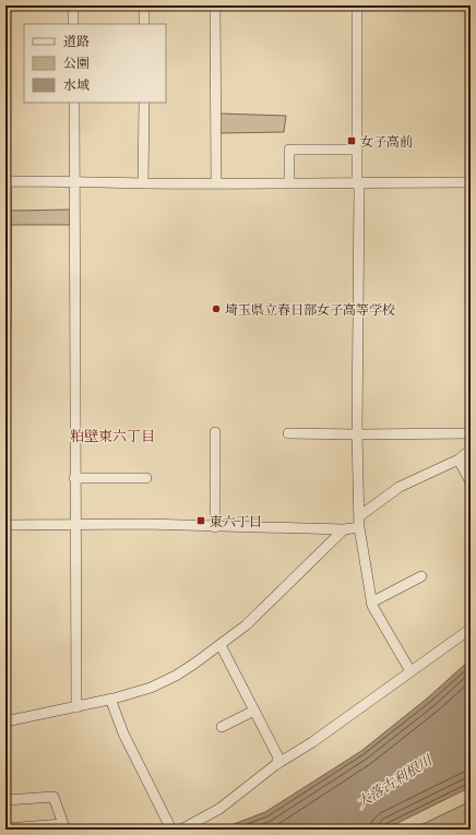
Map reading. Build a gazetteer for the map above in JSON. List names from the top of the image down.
{
  "districts": ["粕壁東六丁目"],
  "water": ["大落古利根川"],
  "places": {
    "transit": ["女子高前", "東六丁目"],
    "other": ["埼玉県立春日部女子高等学校"]
  },
  "legend": ["道路", "公園", "水域"]
}
